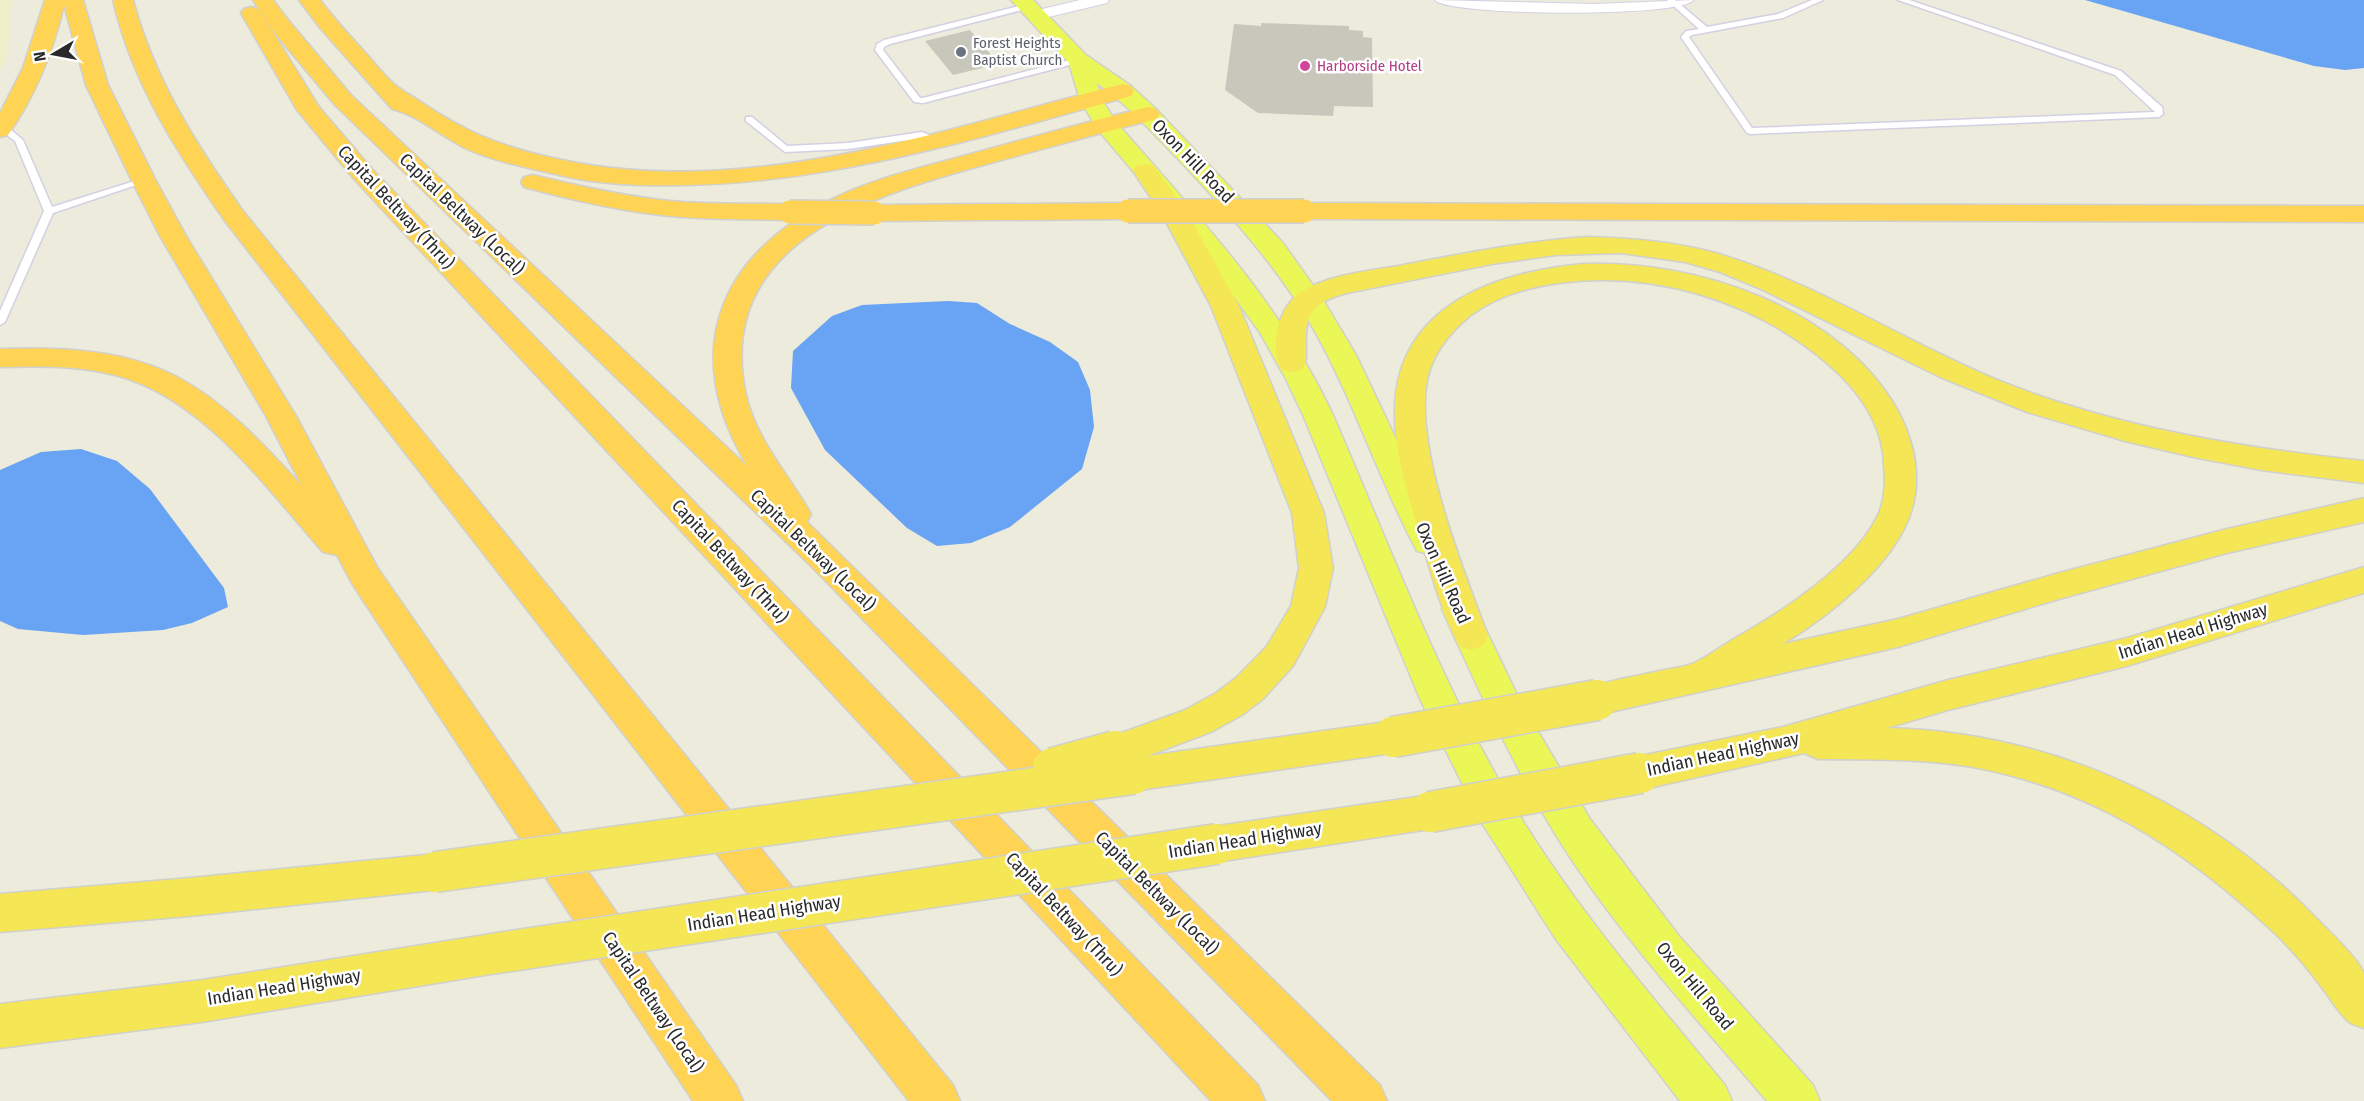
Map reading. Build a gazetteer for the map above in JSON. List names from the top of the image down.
{
  "streets": {
    "highway": ["Capital Beltway (Thru)", "Capital Beltway (Local)", "Indian Head Highway"],
    "main road": ["Oxon Hill Road"]
  },
  "places": ["Forest Heights Baptist Church", "Harborside Hotel"],
  "north": "left"
}
